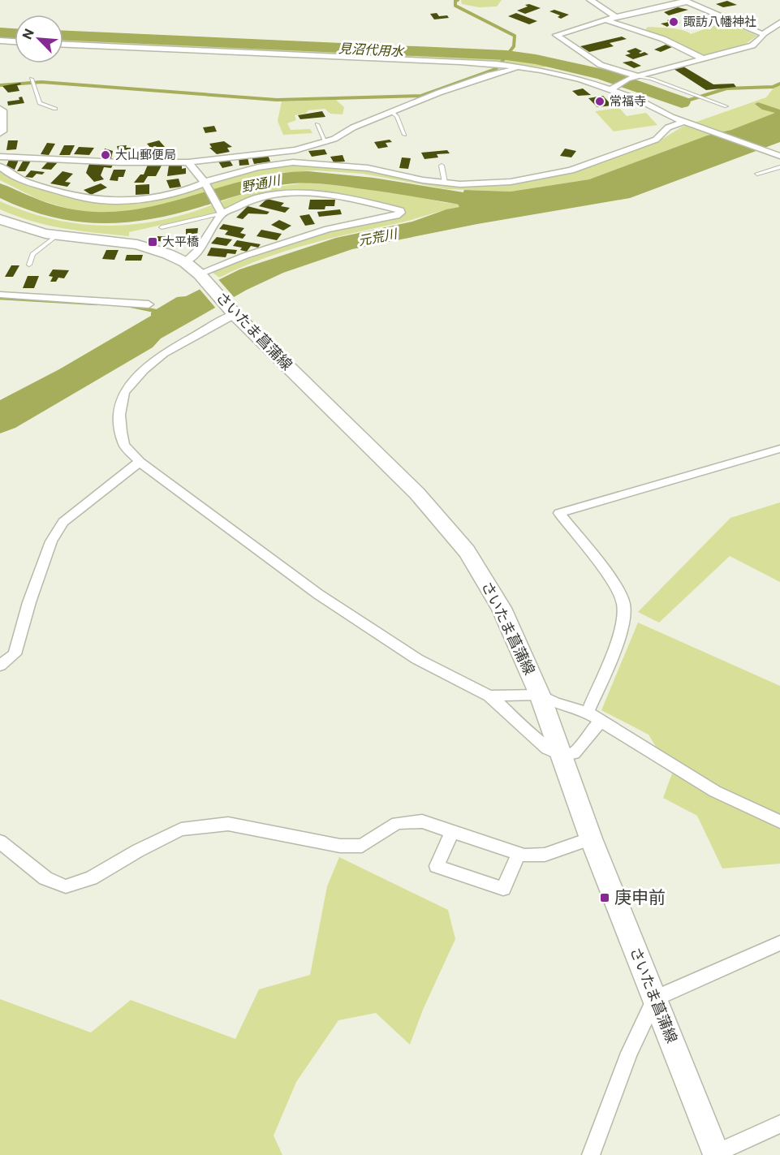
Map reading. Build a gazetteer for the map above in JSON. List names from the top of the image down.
{
  "streets": {
    "main road": ["さいたま菖蒲線"]
  },
  "water": ["見沼代用水", "野通川", "元荒川"],
  "places": {
    "other": ["諏訪八幡神社", "常福寺", "大山郵便局"],
    "transit": ["大平橋", "庚申前"]
  },
  "north": "top left"
}
